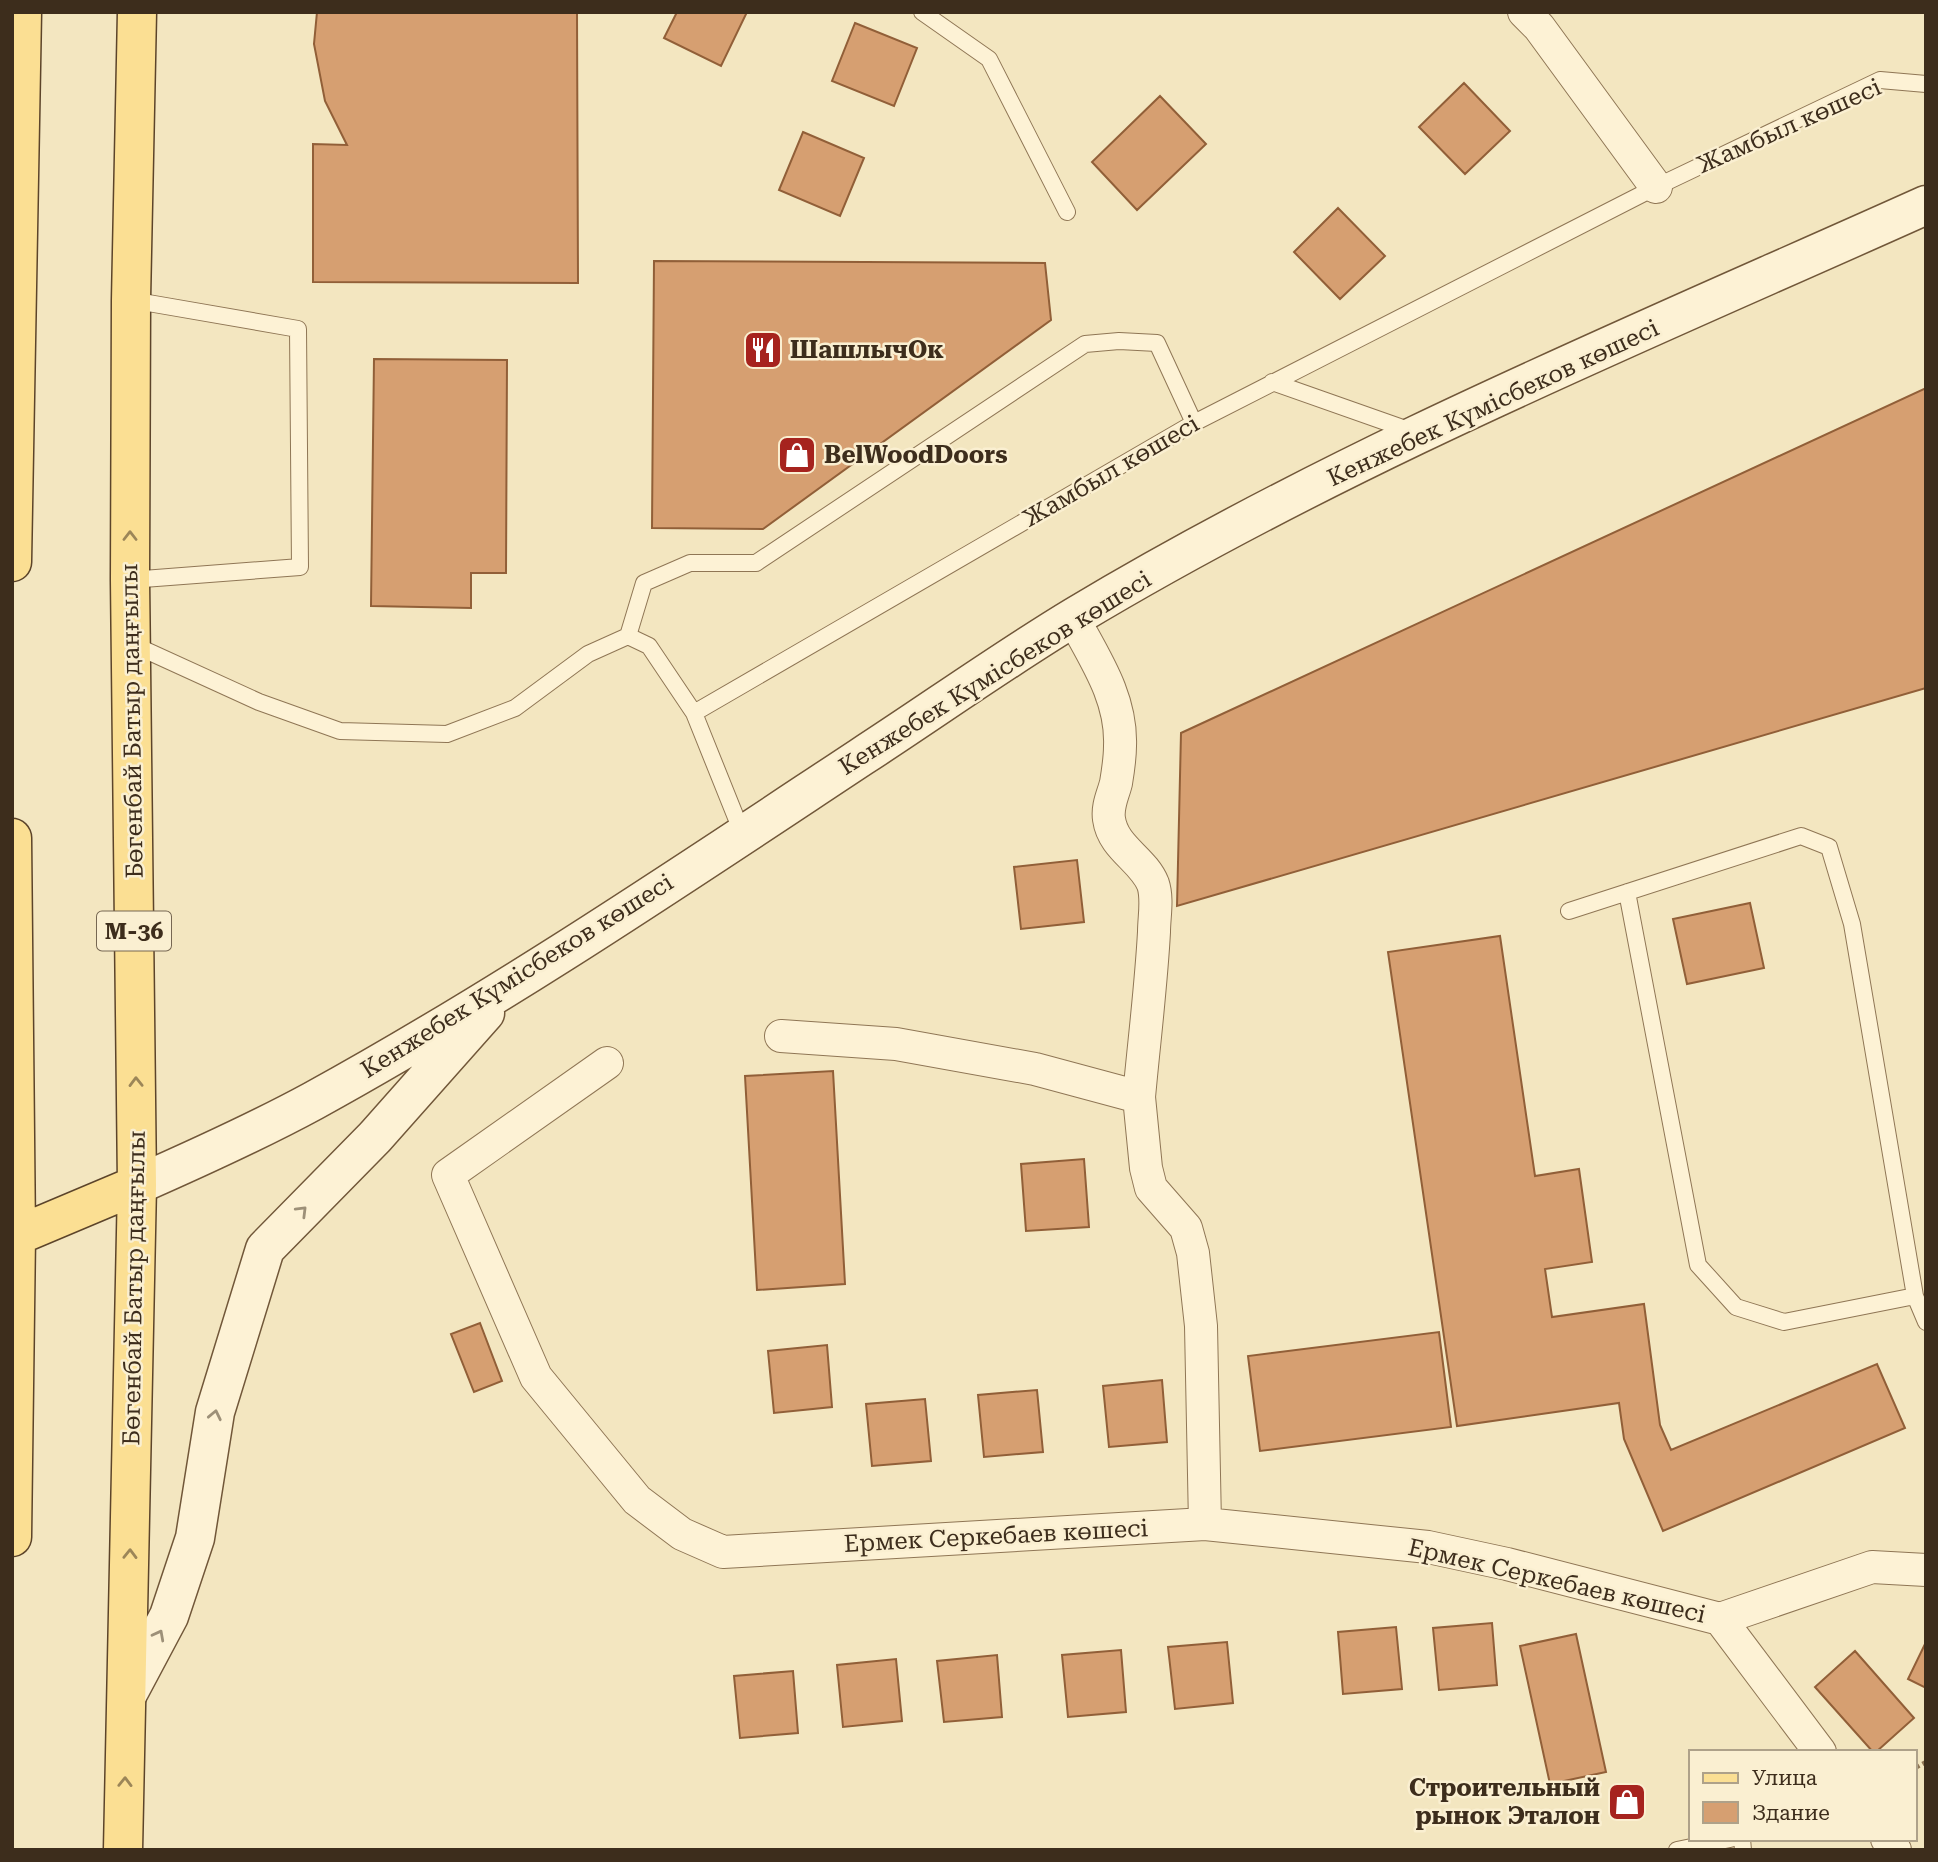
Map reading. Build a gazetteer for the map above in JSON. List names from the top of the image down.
{
  "streets": {
    "main road": ["Бөгенбай Батыр даңғылы", "M-36"],
    "street": ["Кенжебек Күмісбеков көшесі", "Ермек Серкебаев көшесі"],
    "lane": ["Жамбыл көшесі"]
  },
  "crossings": [
    ["Кенжебек Күмісбеков көшесі", "Бөгенбай Батыр даңғылы"]
  ],
  "places": {
    "restaurant": ["ШашлычОк"],
    "shop": ["BelWoodDoors", "Строительный рынок Эталон"]
  },
  "legend": ["Улица", "Здание"]
}
